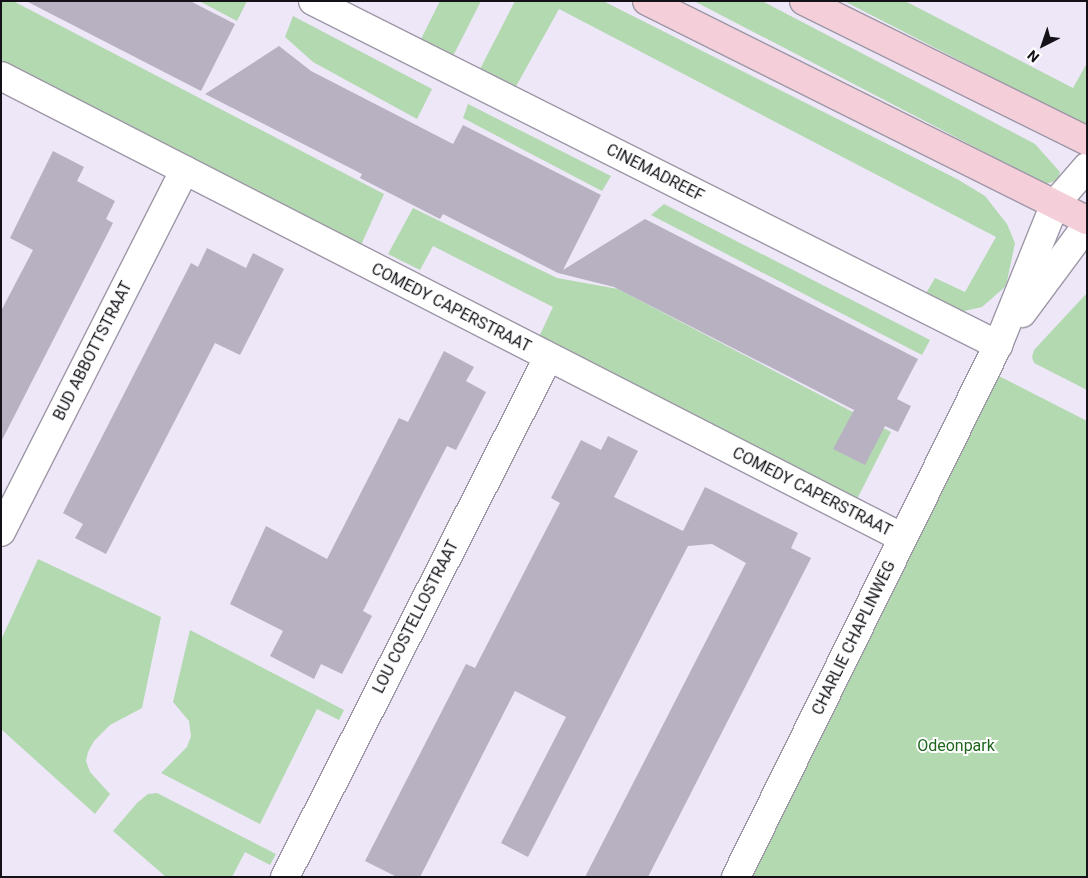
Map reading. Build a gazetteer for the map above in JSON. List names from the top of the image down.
{
  "streets": {
    "street": [
      "CINEMADREEF",
      "COMEDY CAPERSTRAAT",
      "BUD ABBOTTSTRAAT",
      "LOU COSTELLOSTRAAT",
      "CHARLIE CHAPLINWEG"
    ]
  },
  "crossings": [
    ["CINEMADREEF", "CHARLIE CHAPLINWEG"],
    ["COMEDY CAPERSTRAAT", "BUD ABBOTTSTRAAT"],
    ["COMEDY CAPERSTRAAT", "LOU COSTELLOSTRAAT"],
    ["COMEDY CAPERSTRAAT", "CHARLIE CHAPLINWEG"]
  ],
  "parks": ["Odeonpark"],
  "north": "bottom left"
}
